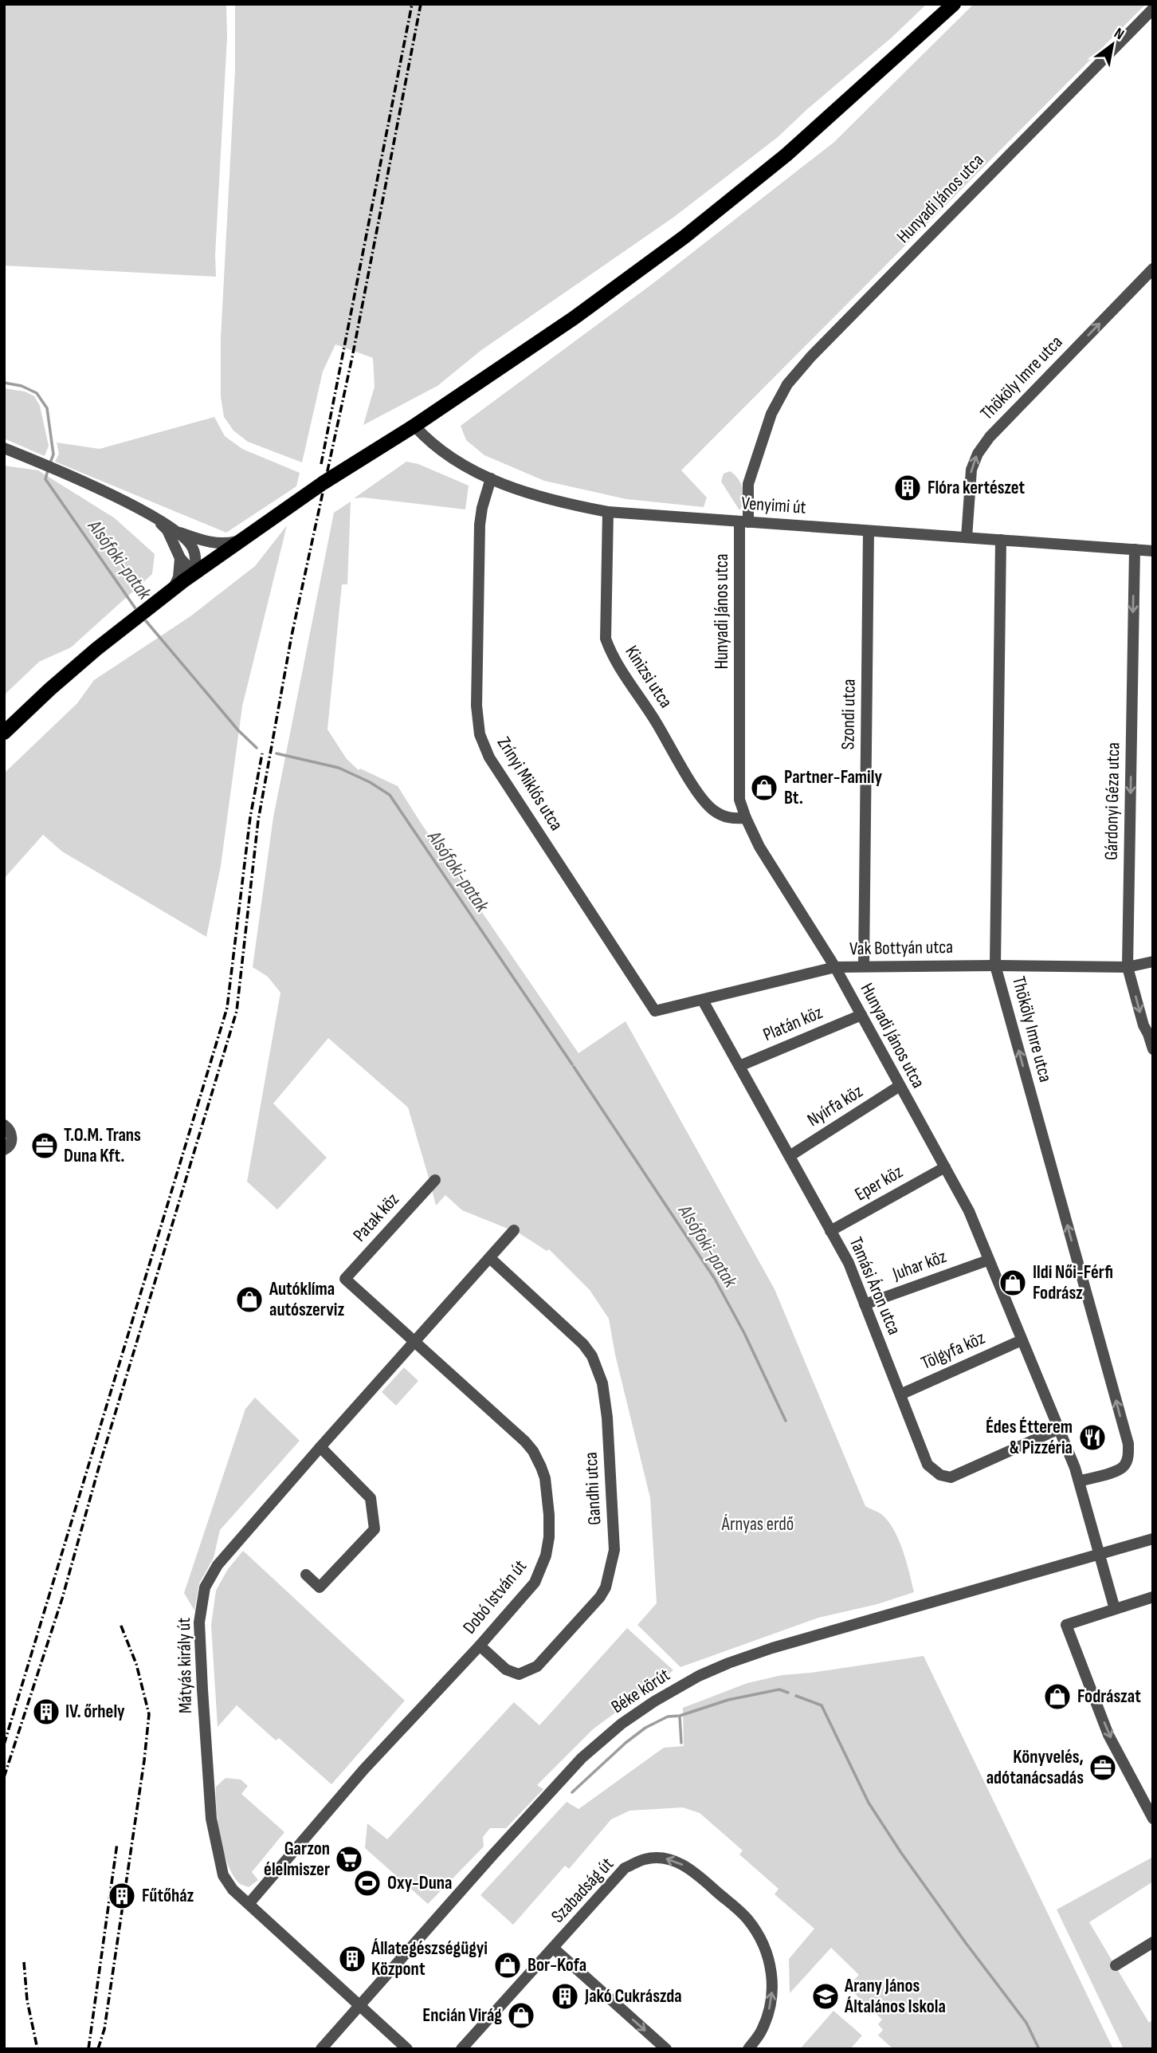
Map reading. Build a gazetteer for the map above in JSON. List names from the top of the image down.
{
  "streets": {
    "street": [
      "Hunyadi János utca",
      "Thököly Imre utca",
      "Venyimi út",
      "Kinizsi utca",
      "Szondi utca",
      "Zrínyi Miklós utca",
      "Gárdonyi Géza utca",
      "Vak Bottyán utca",
      "Platán köz",
      "Nyírfa köz",
      "Eper köz",
      "Patak köz",
      "Juhar köz",
      "Tamási Áron utca",
      "Tölgyfa köz",
      "Gandhi utca",
      "Dobó István út",
      "Mátyás király út",
      "Béke körút",
      "Szabadság út"
    ]
  },
  "crossings": [
    ["Hunyadi János utca", "Thököly Imre utca"],
    ["Hunyadi János utca", "Venyimi út"],
    ["Hunyadi János utca", "Kinizsi utca"],
    ["Hunyadi János utca", "Vak Bottyán utca"],
    ["Hunyadi János utca", "Platán köz"],
    ["Hunyadi János utca", "Nyírfa köz"],
    ["Hunyadi János utca", "Eper köz"],
    ["Hunyadi János utca", "Juhar köz"],
    ["Hunyadi János utca", "Tamási Áron utca"],
    ["Hunyadi János utca", "Tölgyfa köz"],
    ["Hunyadi János utca", "Béke körút"],
    ["Thököly Imre utca", "Venyimi út"],
    ["Thököly Imre utca", "Vak Bottyán utca"],
    ["Venyimi út", "Kinizsi utca"],
    ["Venyimi út", "Szondi utca"],
    ["Venyimi út", "Zrínyi Miklós utca"],
    ["Venyimi út", "Gárdonyi Géza utca"],
    ["Szondi utca", "Vak Bottyán utca"],
    ["Zrínyi Miklós utca", "Vak Bottyán utca"],
    ["Gárdonyi Géza utca", "Vak Bottyán utca"],
    ["Vak Bottyán utca", "Tamási Áron utca"],
    ["Platán köz", "Tamási Áron utca"],
    ["Nyírfa köz", "Tamási Áron utca"],
    ["Eper köz", "Tamási Áron utca"],
    ["Patak köz", "Dobó István út"],
    ["Juhar köz", "Tamási Áron utca"],
    ["Tamási Áron utca", "Tölgyfa köz"],
    ["Gandhi utca", "Dobó István út"],
    ["Dobó István út", "Mátyás király út"],
    ["Mátyás király út", "Béke körút"]
  ],
  "one_way": ["Thököly Imre utca", "Gárdonyi Géza utca"],
  "water": ["Alsófoki-patak"],
  "parks": ["Árnyas erdő"],
  "places": {
    "building": [
      "Flóra kertészet",
      "IV. őrhely",
      "Fűtőház",
      "Állategészségügyi Központ",
      "Jakó Cukrászda"
    ],
    "shop": [
      "Partner-Family Bt.",
      "Ildi Női-Férfi Fodrász",
      "Autóklíma autószerviz",
      "Fodrászat",
      "Bor-Kofa",
      "Encián Virág"
    ],
    "office": ["T.O.M. Trans Duna Kft.", "Könyvelés, adótanácsadás"],
    "restaurant": ["Édes Étterem & Pizzéria"],
    "supermarket": ["Garzon élelmiszer"],
    "sports": ["Oxy-Duna"],
    "school or university": ["Arany János Általános Iskola"]
  },
  "north": "top right"
}
